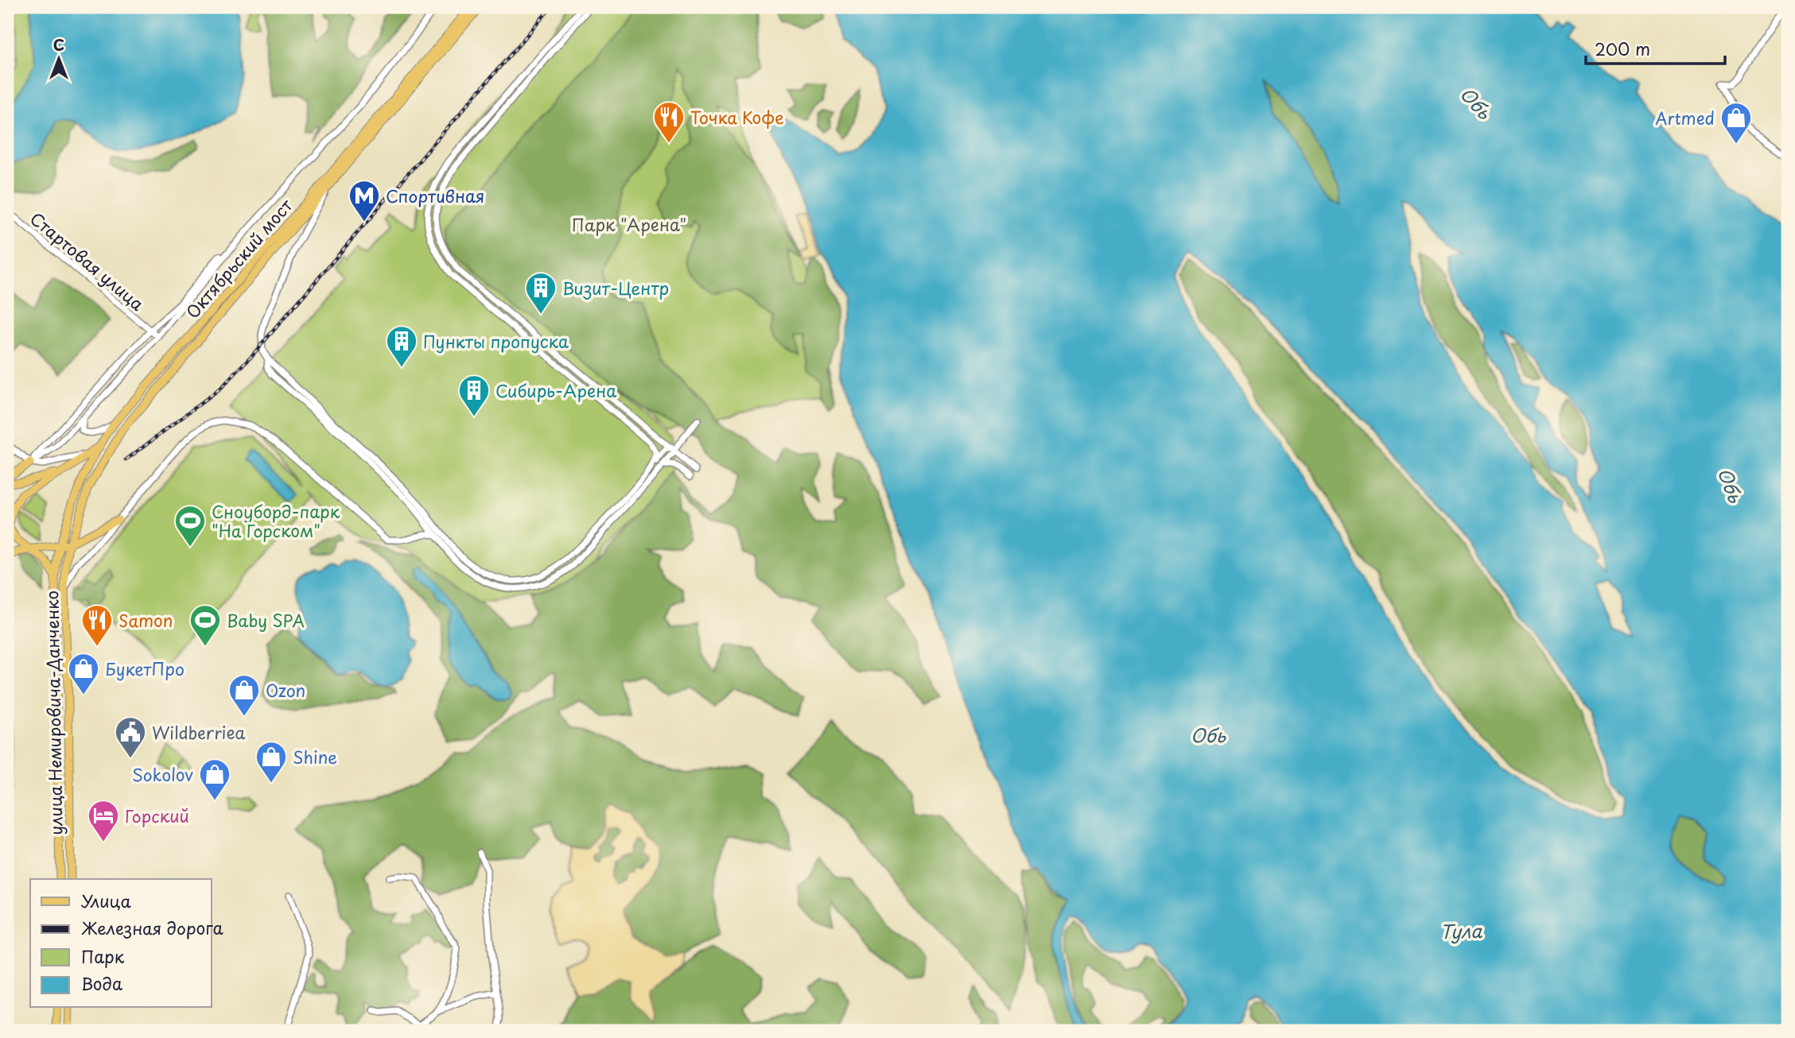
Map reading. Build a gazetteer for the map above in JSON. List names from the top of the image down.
{
  "streets": {
    "main road": ["Октябрьский мост", "улица Немировича-Данченко"],
    "street": ["Стартовая улица"]
  },
  "crossings": [
    ["Октябрьский мост", "улица Немировича-Данченко"]
  ],
  "water": ["Обь", "Тула"],
  "parks": ["Парк \"Арена\""],
  "places": {
    "restaurant": ["Точка Кофе", "Samon"],
    "shop": [
      "Artmed",
      "БукетПро",
      "Ozon",
      "Shine",
      "Sokolov"
    ],
    "metro station": ["Спортивная"],
    "building": ["Визит-Центр", "Пункты пропуска", "Сибирь-Арена"],
    "sports": ["Сноуборд-парк \"На Горском\"", "Baby SPA"],
    "public building": ["Wildberriea"],
    "hotel": ["Горский"]
  },
  "legend": [
    "Улица",
    "Железная дорога",
    "Парк",
    "Вода"
  ],
  "scale_bar": "200 m",
  "north": "top"
}
